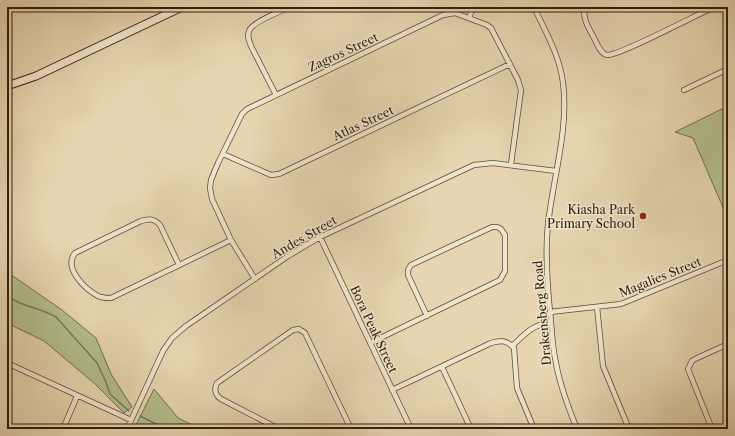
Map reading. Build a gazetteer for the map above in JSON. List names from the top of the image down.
{
  "streets": {
    "street": [
      "Zagros Street",
      "Atlas Street",
      "Andes Street",
      "Magalies Street",
      "Drakensberg Road",
      "Bora Peak Street"
    ]
  },
  "crossings": [
    ["Zagros Street", "Atlas Street"],
    ["Zagros Street", "Andes Street"],
    ["Andes Street", "Drakensberg Road"],
    ["Andes Street", "Bora Peak Street"],
    ["Magalies Street", "Drakensberg Road"]
  ],
  "places": ["Kiasha Park Primary School"]
}
